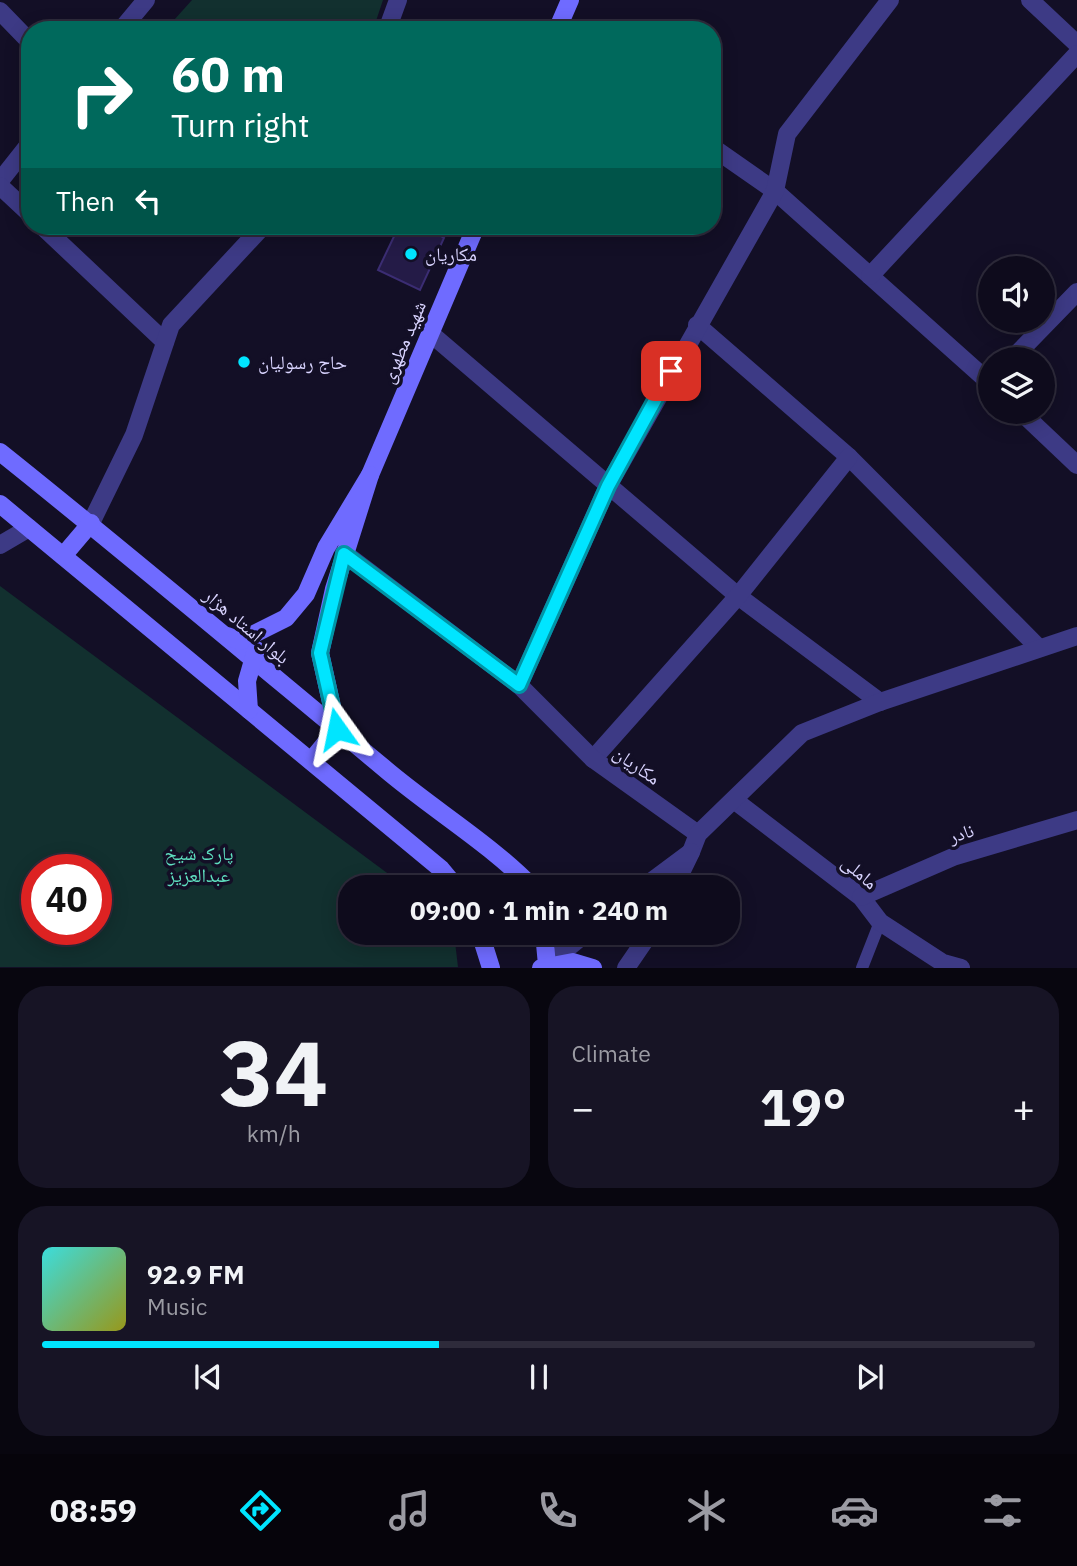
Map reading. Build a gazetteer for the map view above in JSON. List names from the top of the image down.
{
  "streets": {
    "main road": ["شهید مطهری", "بلوار استاد هژار"],
    "street": ["مکاریان", "نادر", "ماملی"]
  },
  "crossings": [
    ["نادر", "ماملی"]
  ],
  "parks": ["پارک شیخ عبدالعزیز"],
  "places": ["مکاریان", "حاج رسولیان"],
  "page": {
    "turn": ["60 m", "Turn right"],
    "then": "Then",
    "limit": "40",
    "trip": "09:00 · 1 min · 240 m",
    "tile": [
      ["34", "km/h"],
      "Climate"
    ],
    "heat": ["−", "19°", "+"],
    "song": ["92.9 FM", "Music"],
    "tabs": "08:59"
  }
}
